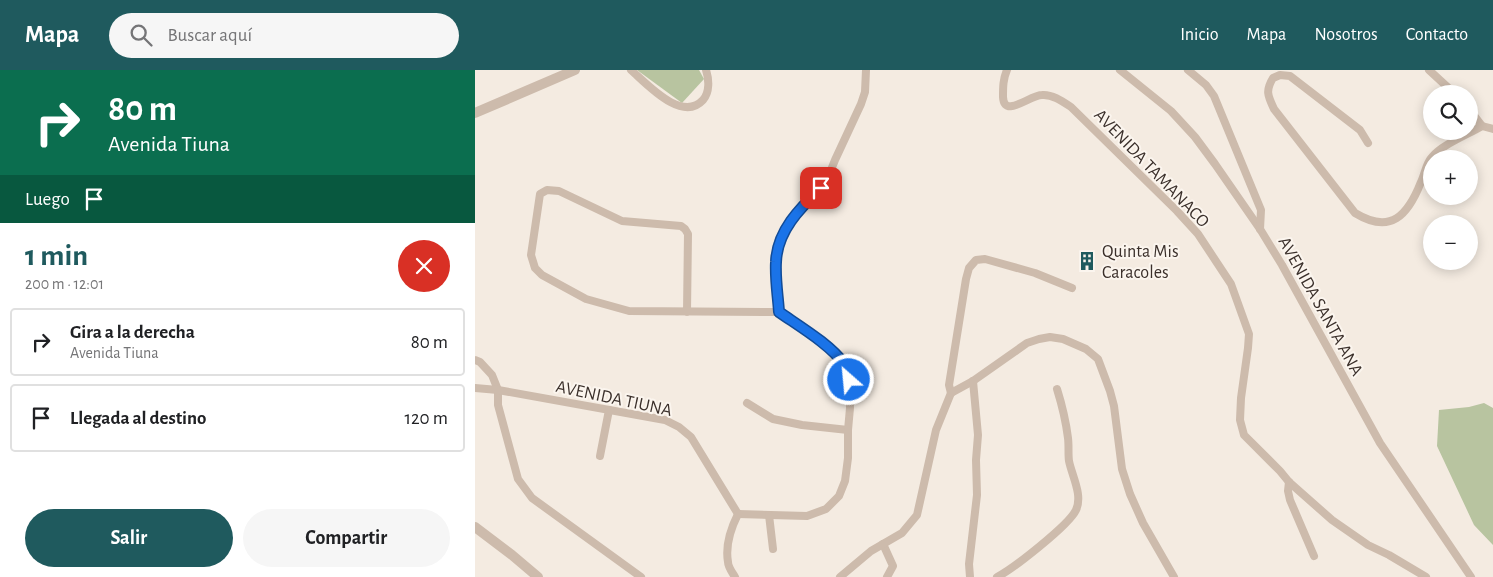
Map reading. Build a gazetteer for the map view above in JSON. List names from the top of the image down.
{
  "streets": {
    "street": ["AVENIDA TAMANACO", "AVENIDA SANTA ANA", "AVENIDA TIUNA"]
  },
  "places": {
    "building": ["Quinta Mis Caracoles"]
  },
  "page": {
    "header": "Mapa",
    "search": "Buscar aquí",
    "nav": [
      "Inicio",
      "Mapa",
      "Nosotros",
      "Contacto"
    ],
    "turn": ["80 m", "Avenida Tiuna"],
    "map_buttons": ["+", "−"],
    "then": "Luego",
    "heading": ["1 min", "200 m · 12:01"],
    "list": [
      {
        "name": "Gira a la derecha",
        "note": "Avenida Tiuna",
        "value": "80 m"
      },
      {
        "name": "Llegada al destino",
        "value": "120 m"
      }
    ],
    "buttons": ["Salir", "Compartir"]
  }
}
